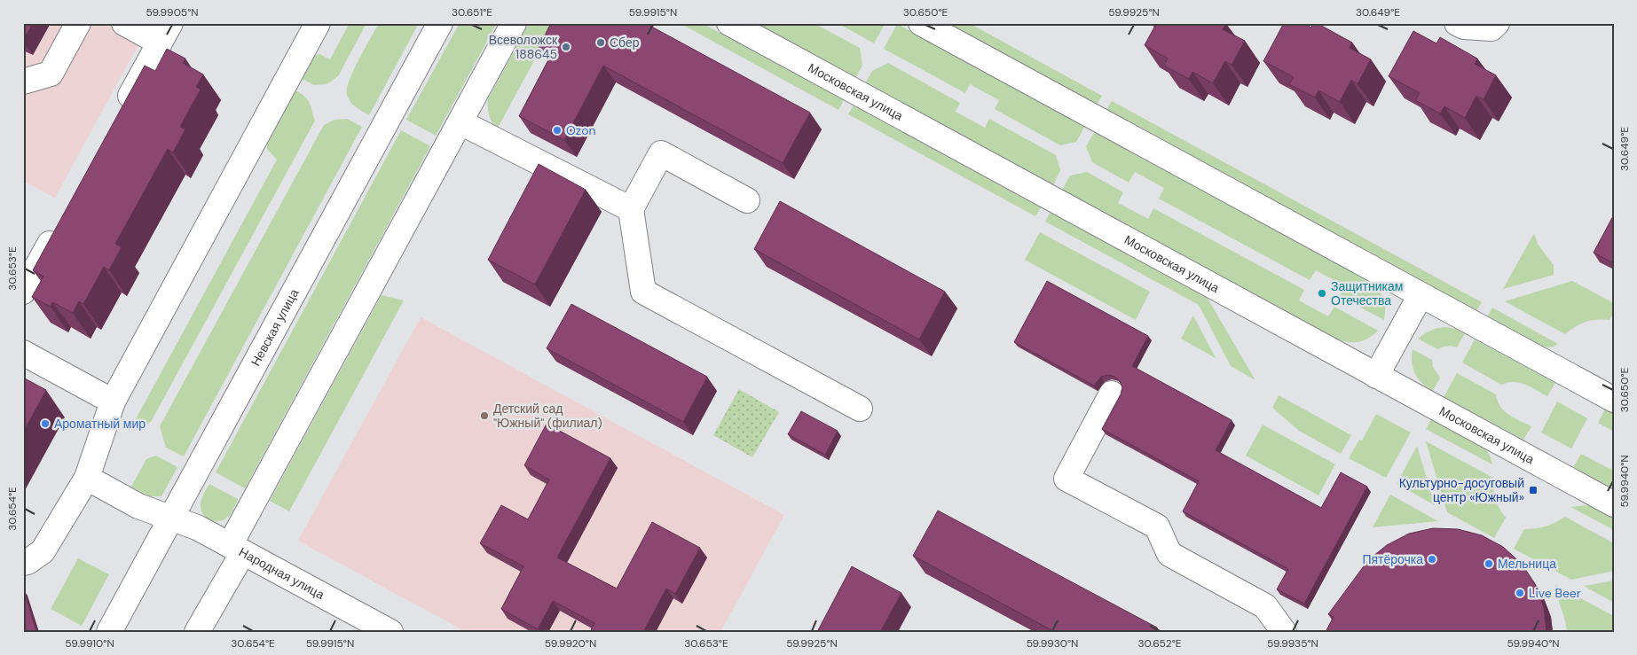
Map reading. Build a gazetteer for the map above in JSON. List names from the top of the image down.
{
  "streets": {
    "street": ["Московская улица", "Невская улица", "Народная улица"]
  },
  "crossings": [
    ["Невская улица", "Народная улица"]
  ],
  "places": {
    "other": [
      "Сбер",
      "Всеволожск 188645",
      "Ozon",
      "Защитникам Отечества",
      "Детский сад \"Южный\" (филиал)",
      "Ароматный мир",
      "Пятёрочка",
      "Мельница",
      "Live Beer"
    ],
    "transit": ["Культурно-досуговый центр «Южный»"]
  },
  "coordinates": [
    "59.9905°N",
    "30.651°E",
    "59.9915°N",
    "30.650°E",
    "59.9925°N",
    "30.649°E",
    "30.653°E",
    "59.9940°N",
    "30.654°E",
    "59.9910°N",
    "59.9920°N",
    "59.9930°N",
    "30.652°E",
    "59.9935°N"
  ]
}
